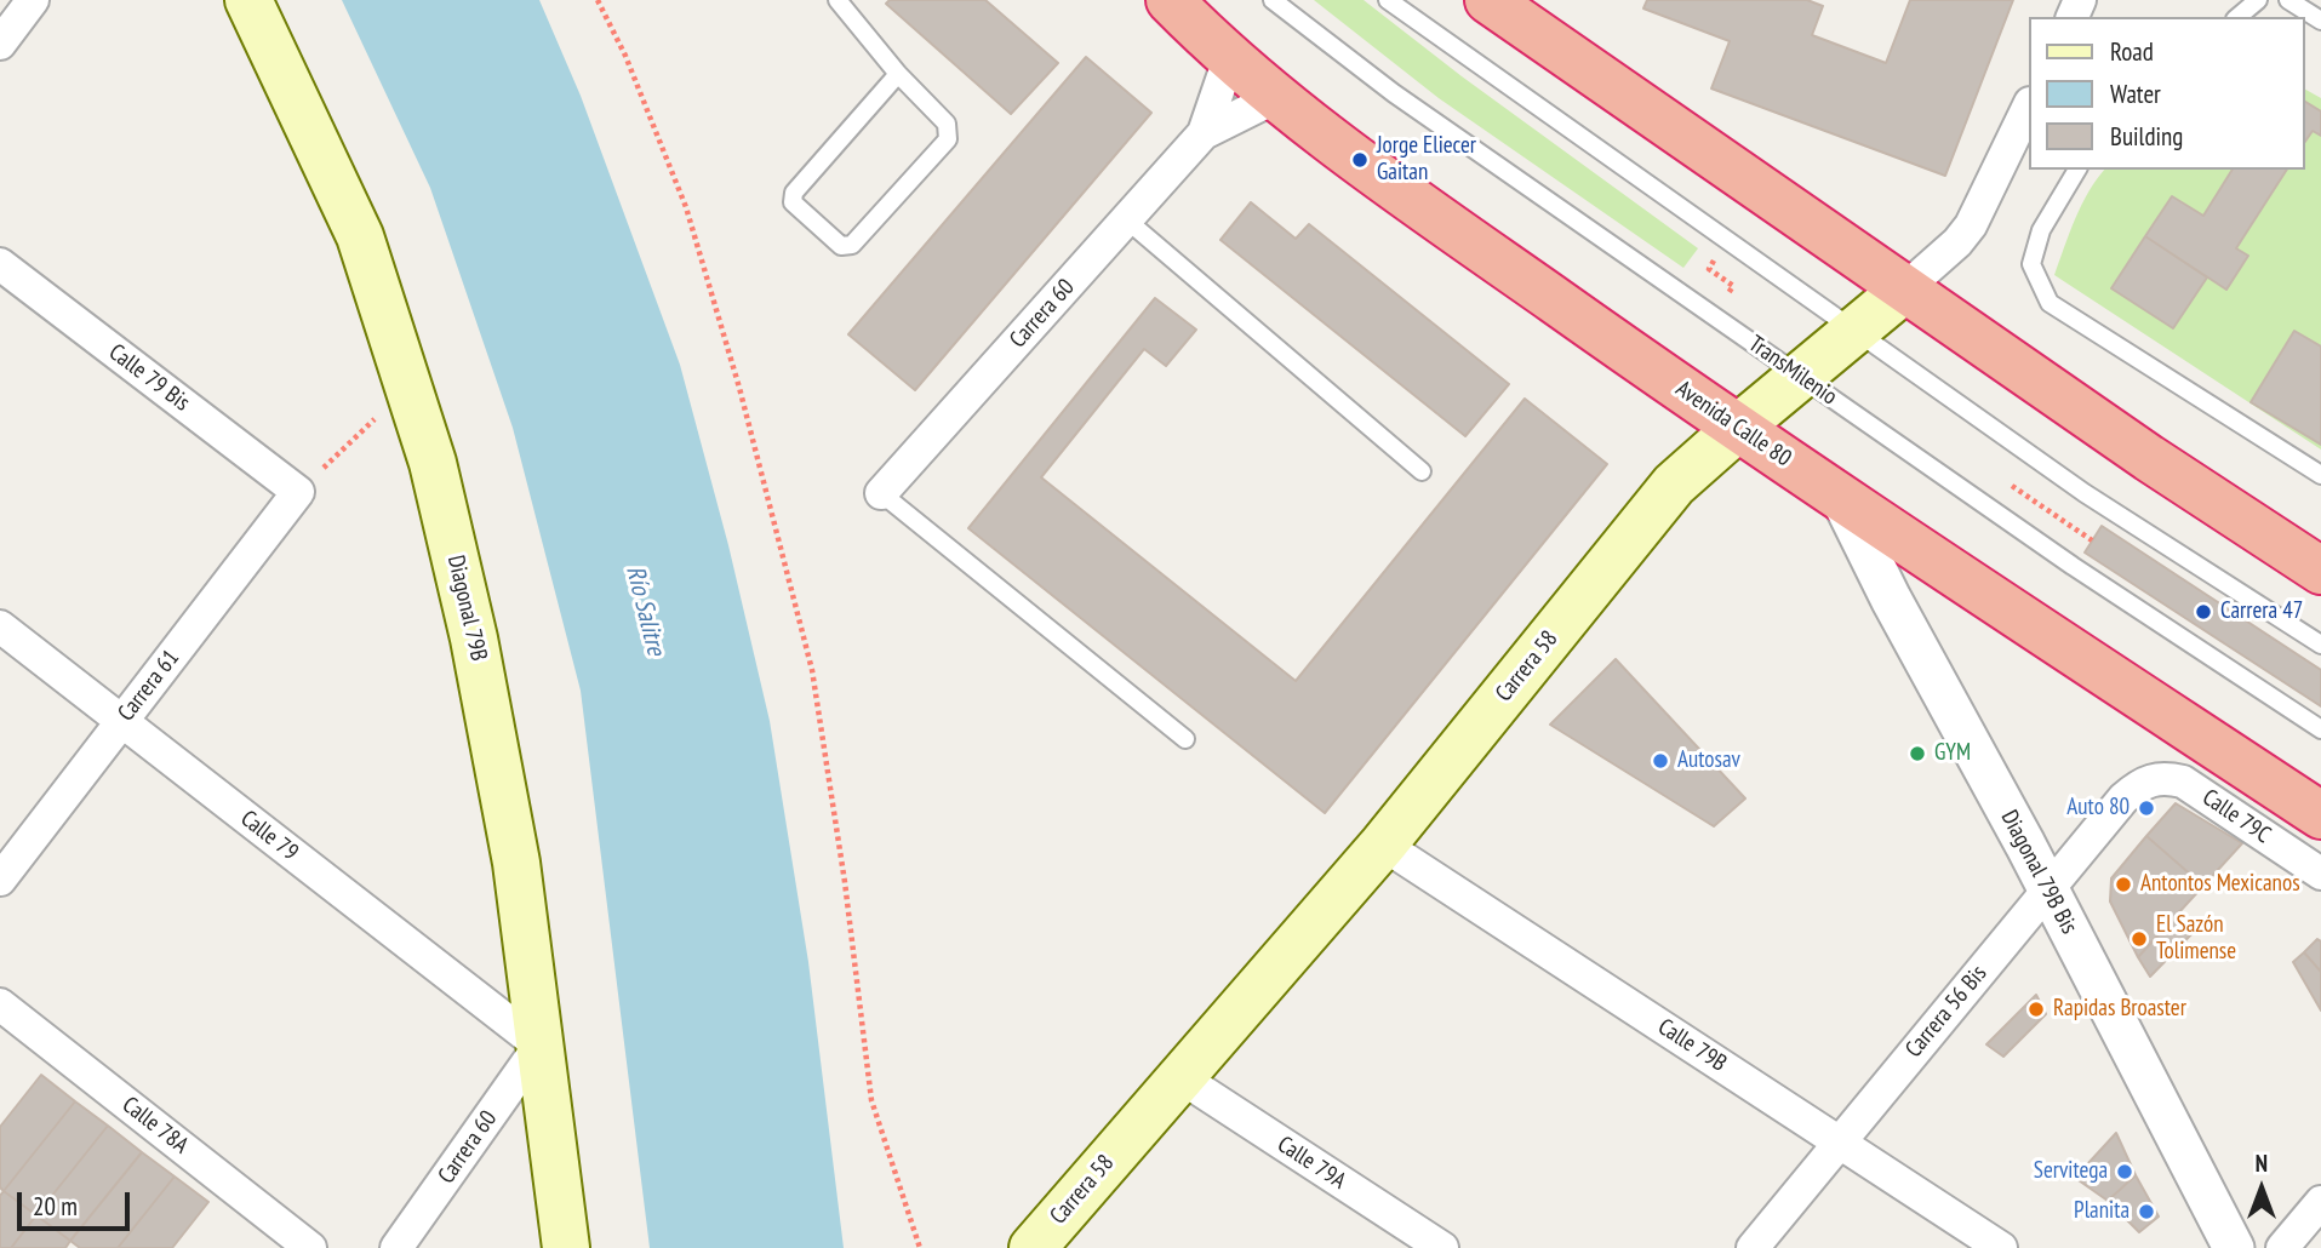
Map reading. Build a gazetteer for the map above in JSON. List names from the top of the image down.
{
  "streets": {
    "highway": ["Avenida Calle 80"],
    "main road": ["Diagonal 79B", "Carrera 58"],
    "street": [
      "Carrera 60",
      "Calle 79 Bis",
      "Carrera 61",
      "Calle 79C",
      "Calle 79",
      "Diagonal 79B Bis",
      "Carrera 56 Bis",
      "Calle 79B",
      "Calle 78A",
      "Calle 79A"
    ],
    "lane": ["TransMilenio"]
  },
  "crossings": [
    ["Carrera 60", "Avenida Calle 80"],
    ["Carrera 60", "Diagonal 79B"],
    ["Carrera 60", "Calle 79"],
    ["TransMilenio", "Carrera 58"],
    ["Calle 79 Bis", "Carrera 61"],
    ["Avenida Calle 80", "Carrera 58"],
    ["Avenida Calle 80", "Diagonal 79B Bis"],
    ["Diagonal 79B", "Calle 79"],
    ["Carrera 58", "Calle 79B"],
    ["Carrera 58", "Calle 79A"],
    ["Carrera 61", "Calle 79"],
    ["Calle 79C", "Carrera 56 Bis"],
    ["Diagonal 79B Bis", "Carrera 56 Bis"],
    ["Carrera 56 Bis", "Calle 79B"]
  ],
  "water": ["Río Salitre"],
  "places": [
    "Jorge Eliecer Gaitan",
    "Carrera 47",
    "GYM",
    "Autosav",
    "Auto 80",
    "Antontos Mexicanos",
    "El Sazón Tolimense",
    "Rapidas Broaster",
    "Servitega",
    "Planita"
  ],
  "legend": ["Road", "Water", "Building"],
  "scale_bar": "20 m",
  "north": "top"
}
